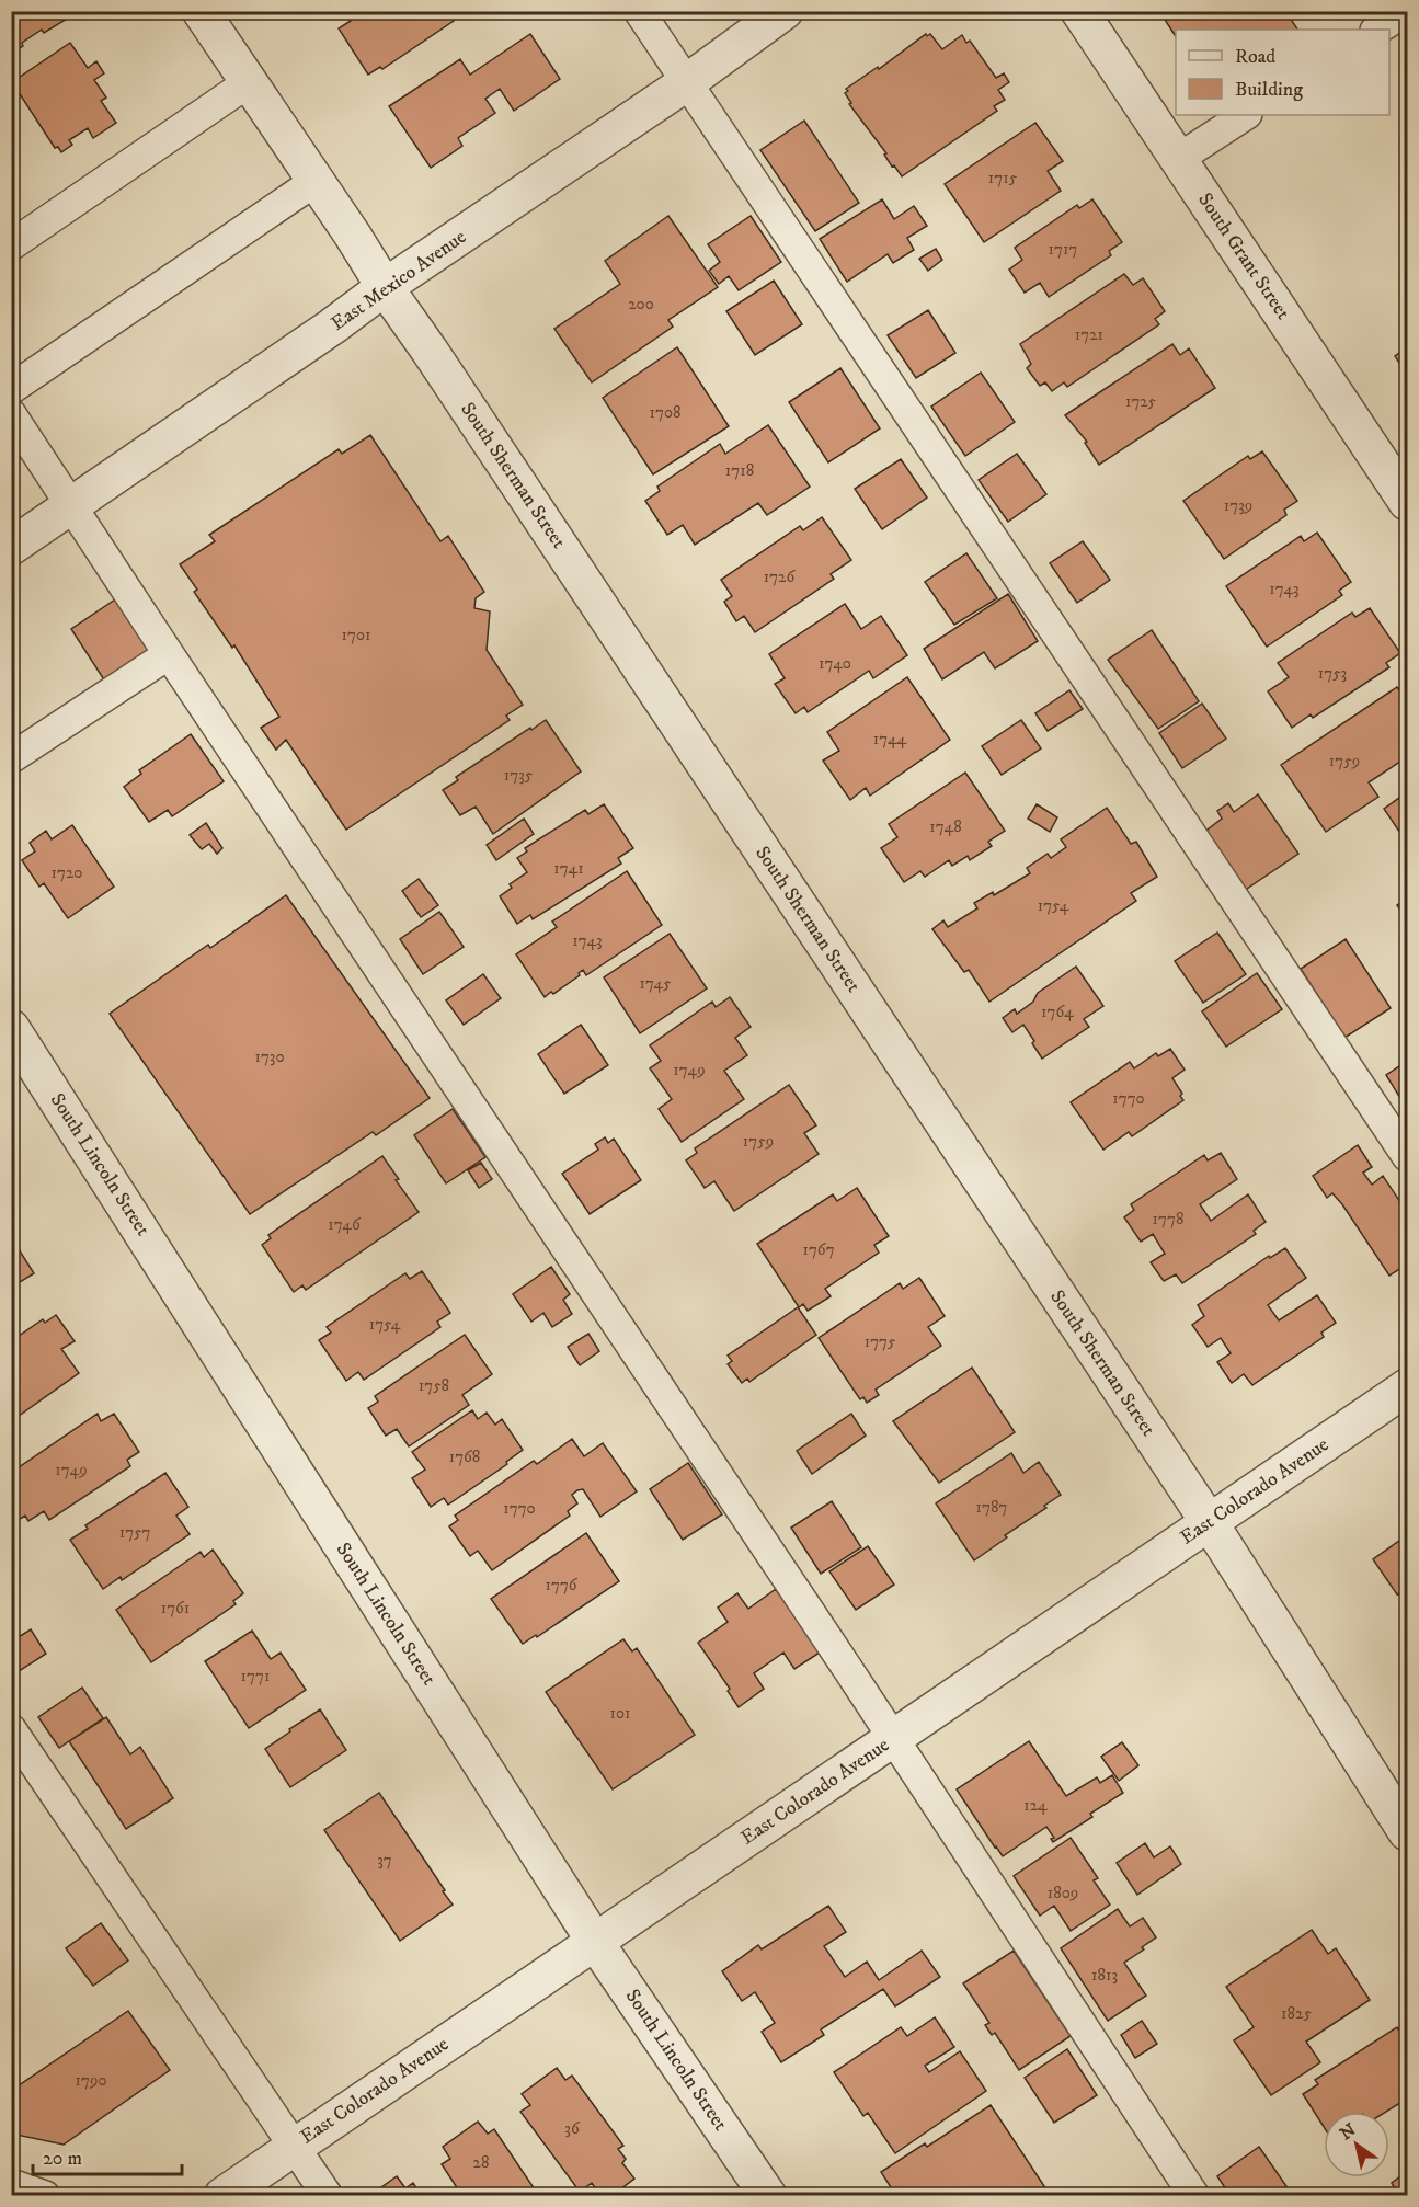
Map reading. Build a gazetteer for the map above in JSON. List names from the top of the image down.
{
  "streets": {
    "street": [
      "South Grant Street",
      "East Mexico Avenue",
      "South Sherman Street",
      "South Lincoln Street",
      "East Colorado Avenue"
    ]
  },
  "crossings": [
    ["East Mexico Avenue", "South Sherman Street"],
    ["South Sherman Street", "East Colorado Avenue"],
    ["South Lincoln Street", "East Colorado Avenue"]
  ],
  "house_numbers": [
    "1715",
    "1717",
    "200",
    "1721",
    "1725",
    "1708",
    "1718",
    "1739",
    "1726",
    "1743",
    "1701",
    "1740",
    "1753",
    "1744",
    "1759",
    "1735",
    "1748",
    "1741",
    "1720",
    "1754",
    "1743",
    "1745",
    "1764",
    "1730",
    "1749",
    "1770",
    "1759",
    "1778",
    "1746",
    "1767",
    "1754",
    "1775",
    "1758",
    "1768",
    "1749",
    "1787",
    "1770",
    "1757",
    "1776",
    "1761",
    "1771",
    "101",
    "124",
    "37",
    "1809",
    "1813",
    "1825",
    "1790",
    "36",
    "28"
  ],
  "legend": ["Road", "Building"],
  "scale_bar": "20 m",
  "north": "top left"
}
